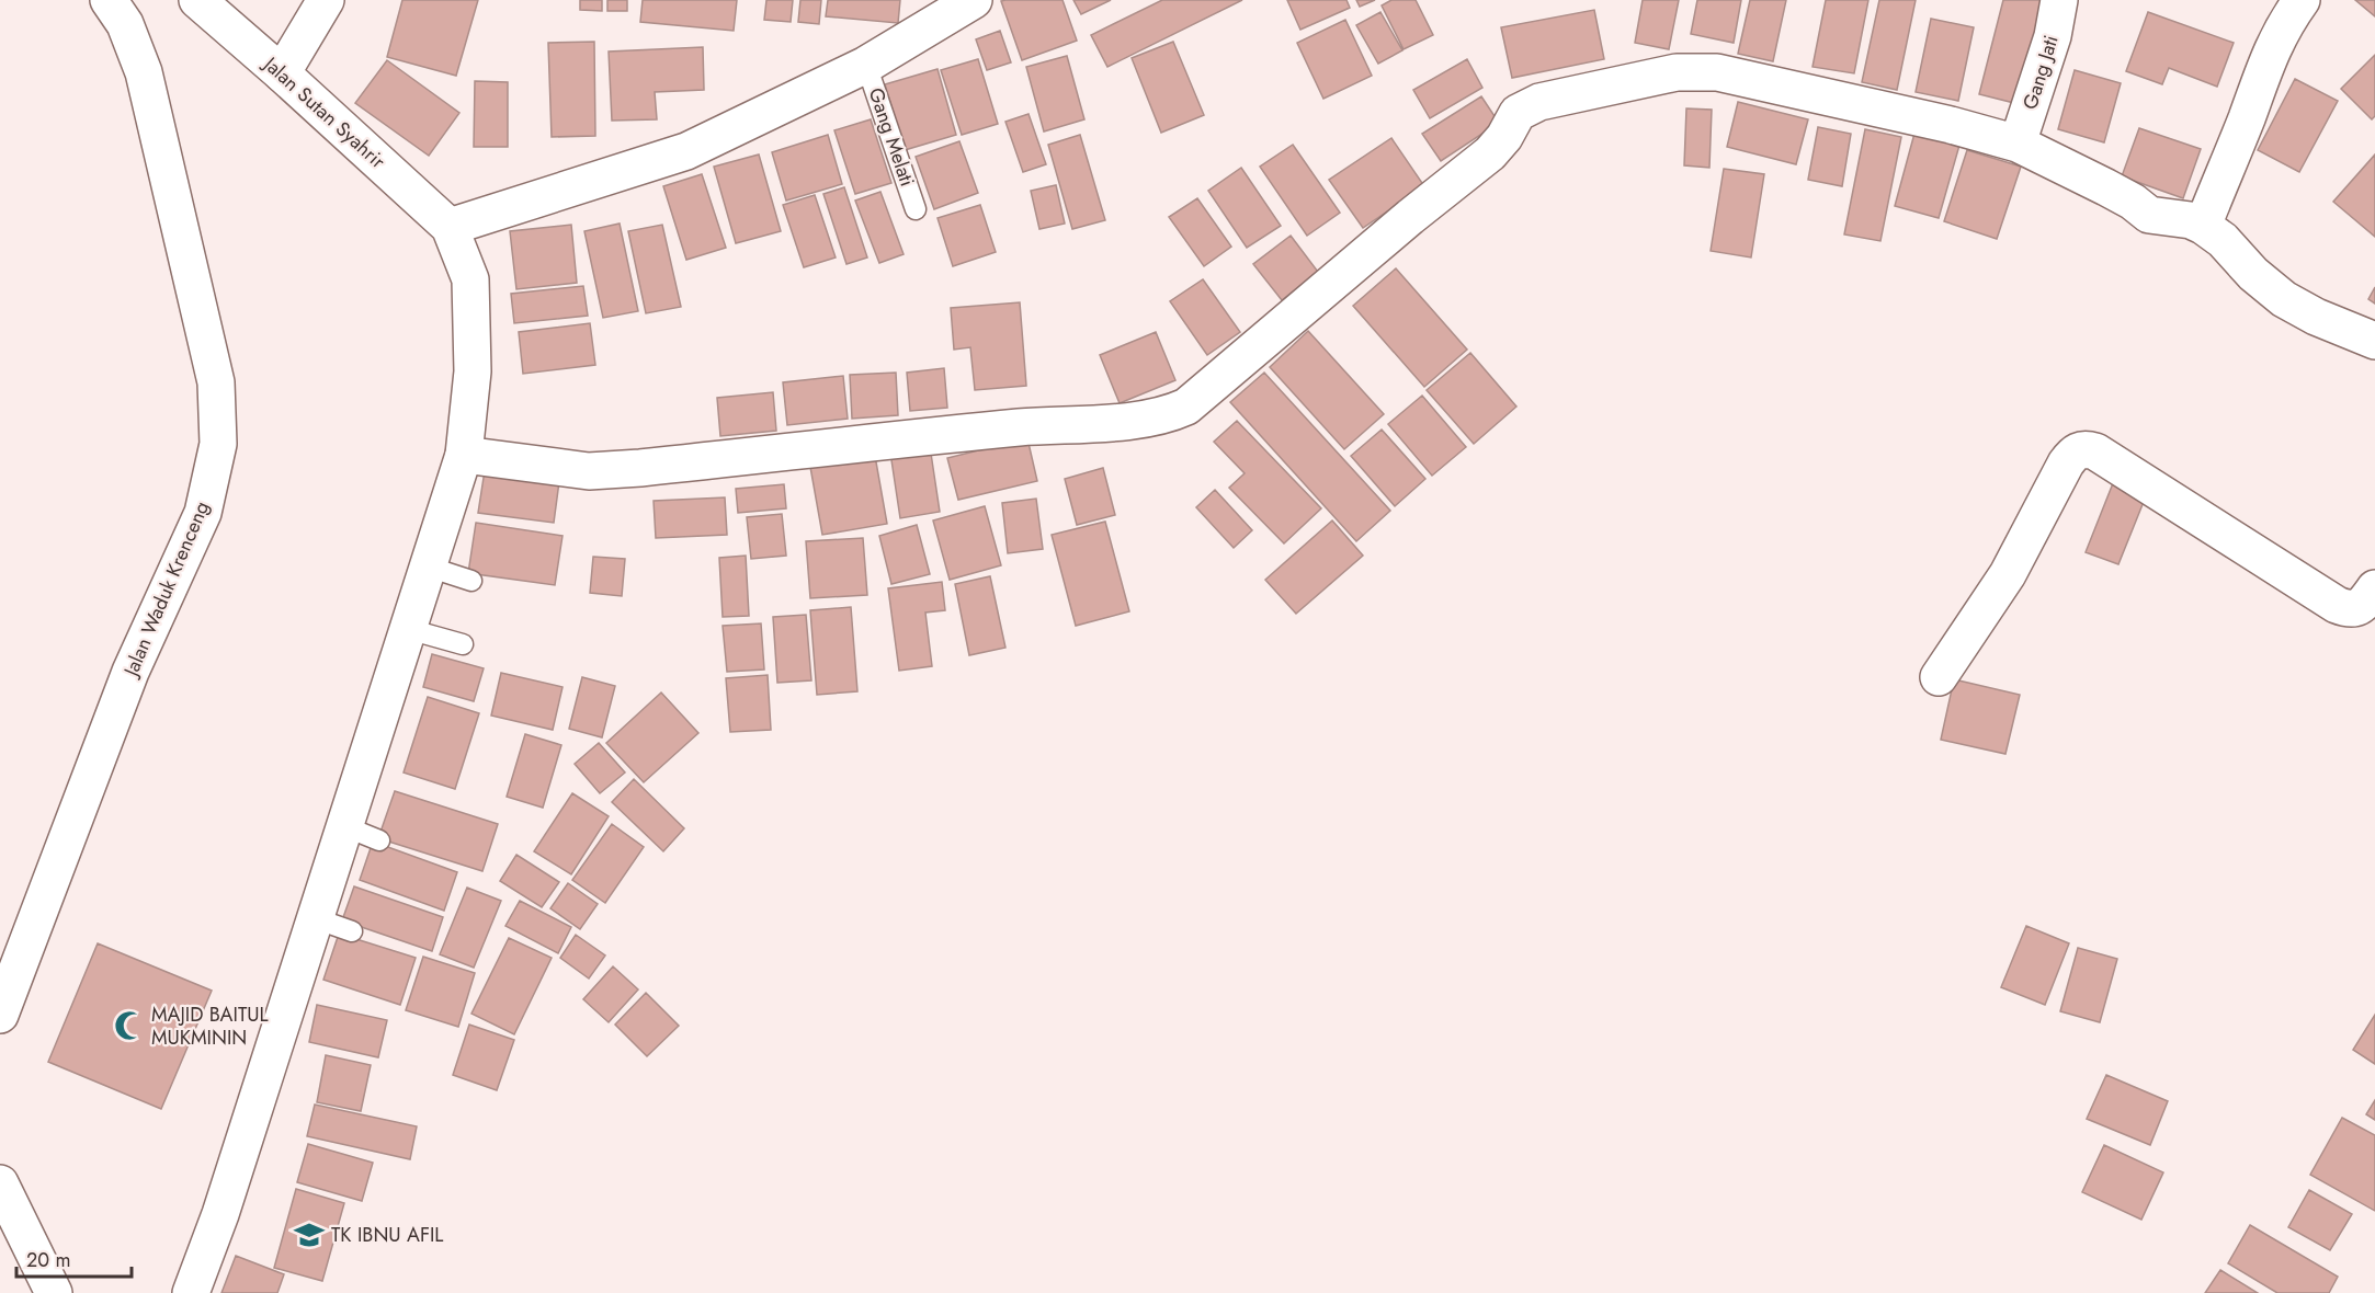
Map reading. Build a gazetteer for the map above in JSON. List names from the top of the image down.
{
  "streets": {
    "street": ["Gang Jati", "Jalan Sutan Syahrir", "Jalan Waduk Krenceng"],
    "lane": ["Gang Melati"]
  },
  "places": {
    "mosque": ["MAJID BAITUL MUKMININ"],
    "school or university": ["TK IBNU AFIL"]
  },
  "scale_bar": "20 m"
}
